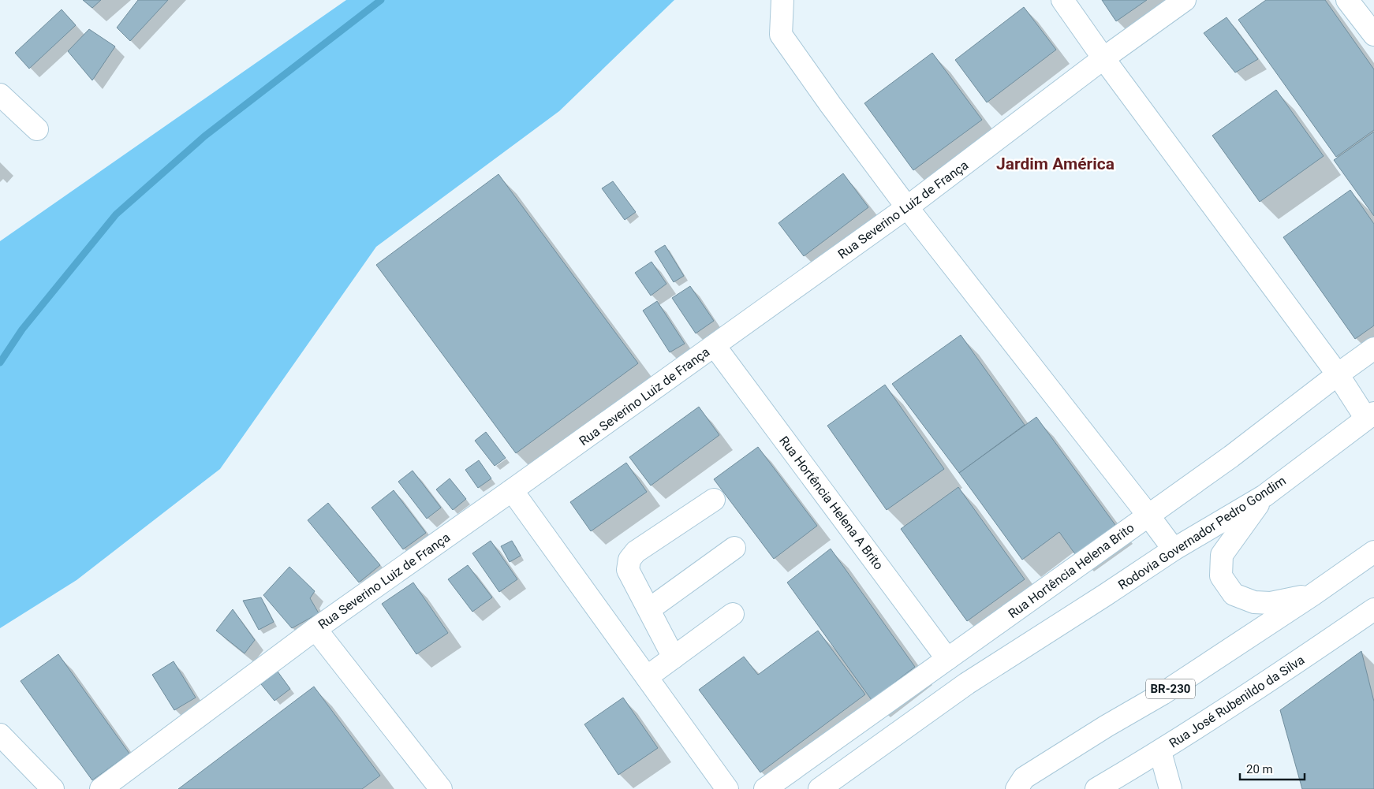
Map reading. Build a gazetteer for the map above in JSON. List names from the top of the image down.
{
  "streets": {
    "main road": [
      "Rua Severino Luiz de França",
      "Rua Hortência Helena A Brito",
      "Rodovia Governador Pedro Gondim",
      "Rua Hortência Helena Brito",
      "BR-230",
      "Rua José Rubenildo da Silva"
    ]
  },
  "crossings": [
    ["Rua Severino Luiz de França", "Rua Hortência Helena A Brito"],
    ["Rua Hortência Helena A Brito", "Rua Hortência Helena Brito"]
  ],
  "districts": ["Jardim América"],
  "scale_bar": "20 m"
}
